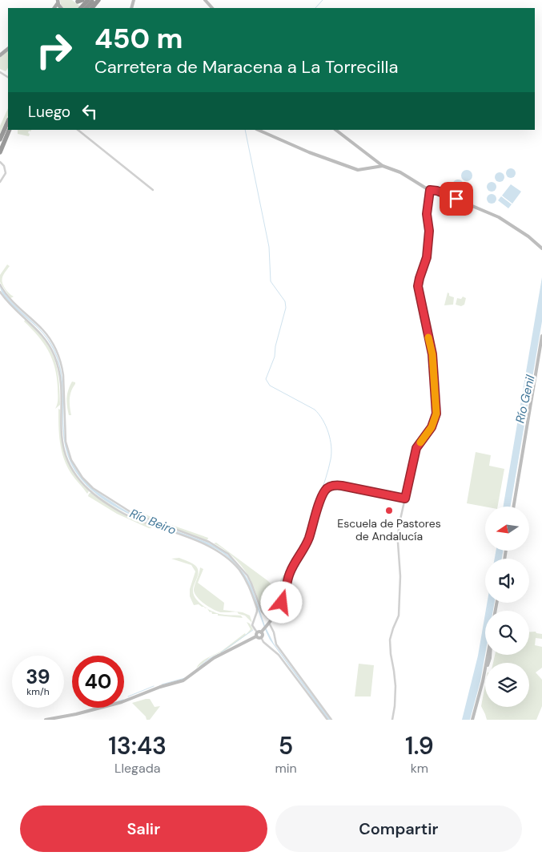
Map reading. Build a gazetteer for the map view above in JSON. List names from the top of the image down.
{
  "water": ["Río Genil", "Río Beiro"],
  "places": ["Escuela de Pastores de Andalucía"],
  "north": "left",
  "page": {
    "turn": ["450 m", "Carretera de Maracena a La Torrecilla"],
    "then": "Luego",
    "speed": "39 km/h",
    "limit": "40",
    "eta": [
      "13:43",
      "Llegada",
      "5",
      "min",
      "1.9",
      "km"
    ],
    "buttons": ["Salir", "Compartir"]
  }
}
